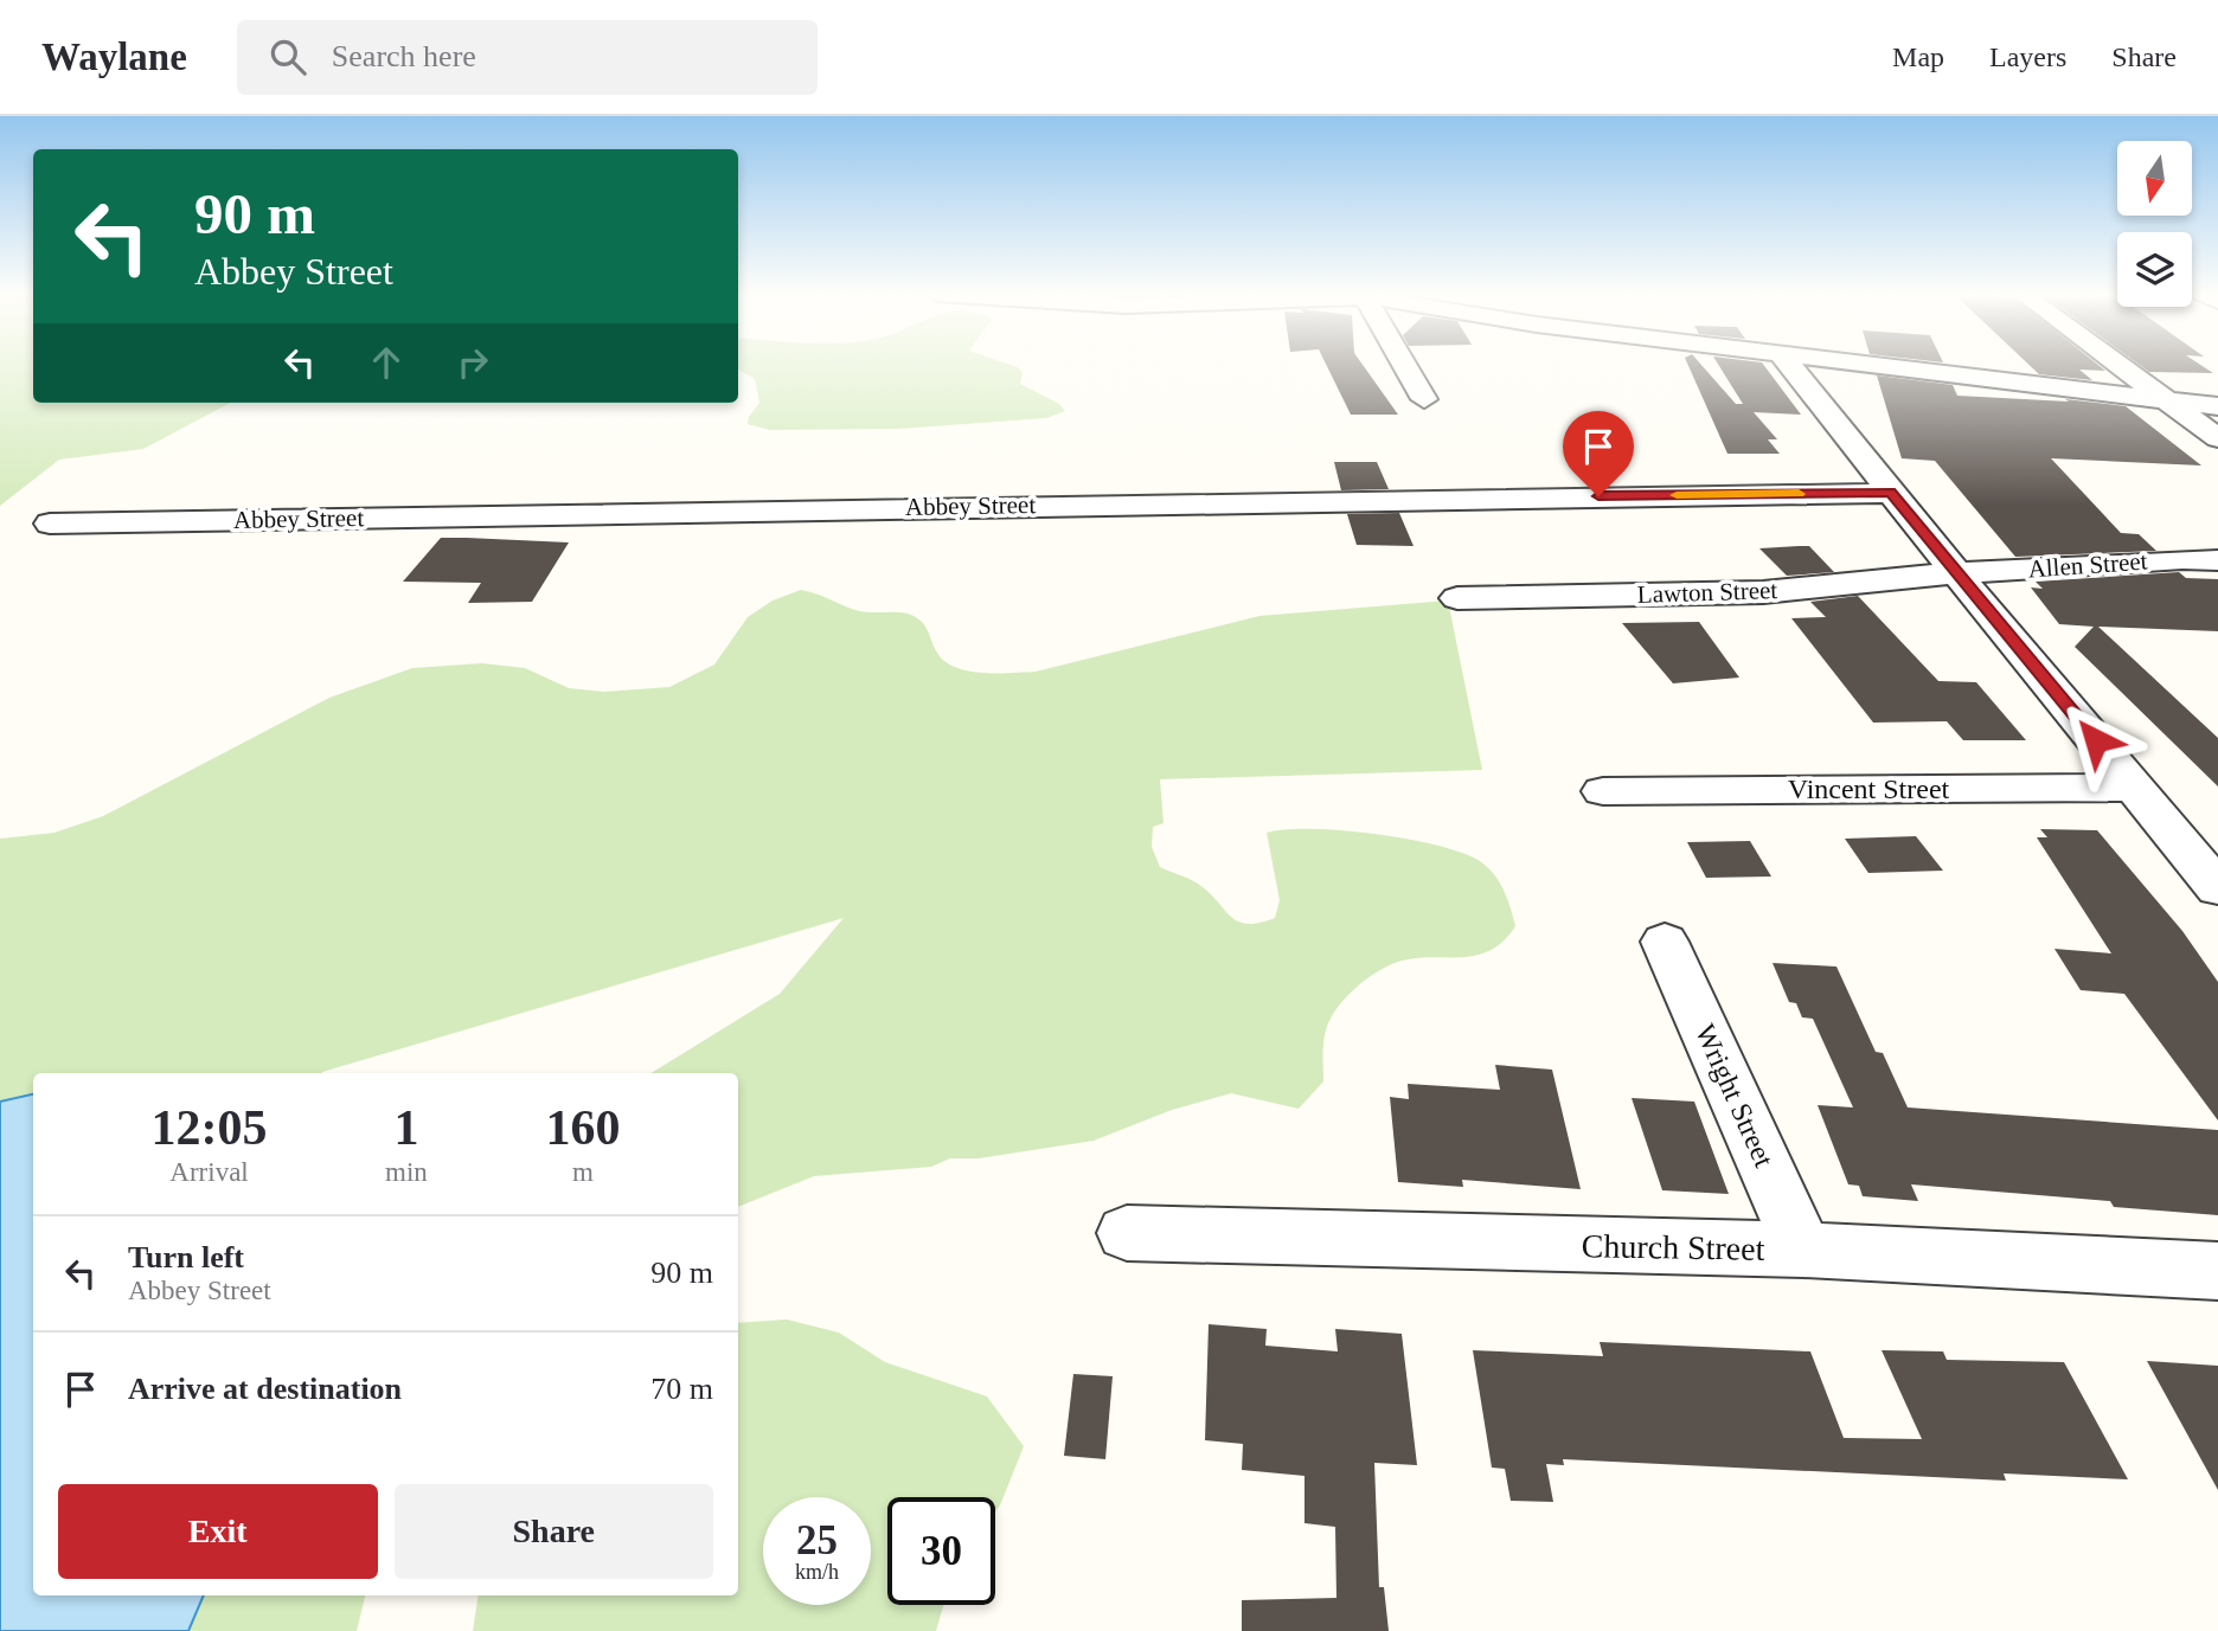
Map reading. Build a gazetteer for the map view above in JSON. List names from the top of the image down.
{
  "streets": {
    "street": [
      "Abbey Street",
      "Allen Street",
      "Lawton Street",
      "Vincent Street",
      "Wright Street",
      "Church Street"
    ]
  },
  "crossings": [
    ["Allen Street", "Lawton Street"],
    ["Wright Street", "Church Street"]
  ],
  "north": "bottom",
  "page": {
    "header": "Waylane",
    "search": "Search here",
    "nav": ["Map", "Layers", "Share"],
    "turn": ["90 m", "Abbey Street"],
    "eta": [
      "12:05",
      "Arrival",
      "1",
      "min",
      "160",
      "m"
    ],
    "list": [
      {
        "name": "Turn left",
        "note": "Abbey Street",
        "value": "90 m"
      },
      {
        "name": "Arrive at destination",
        "value": "70 m"
      }
    ],
    "buttons": ["Exit", "Share"],
    "speed": "25 km/h",
    "limit": "30"
  }
}
